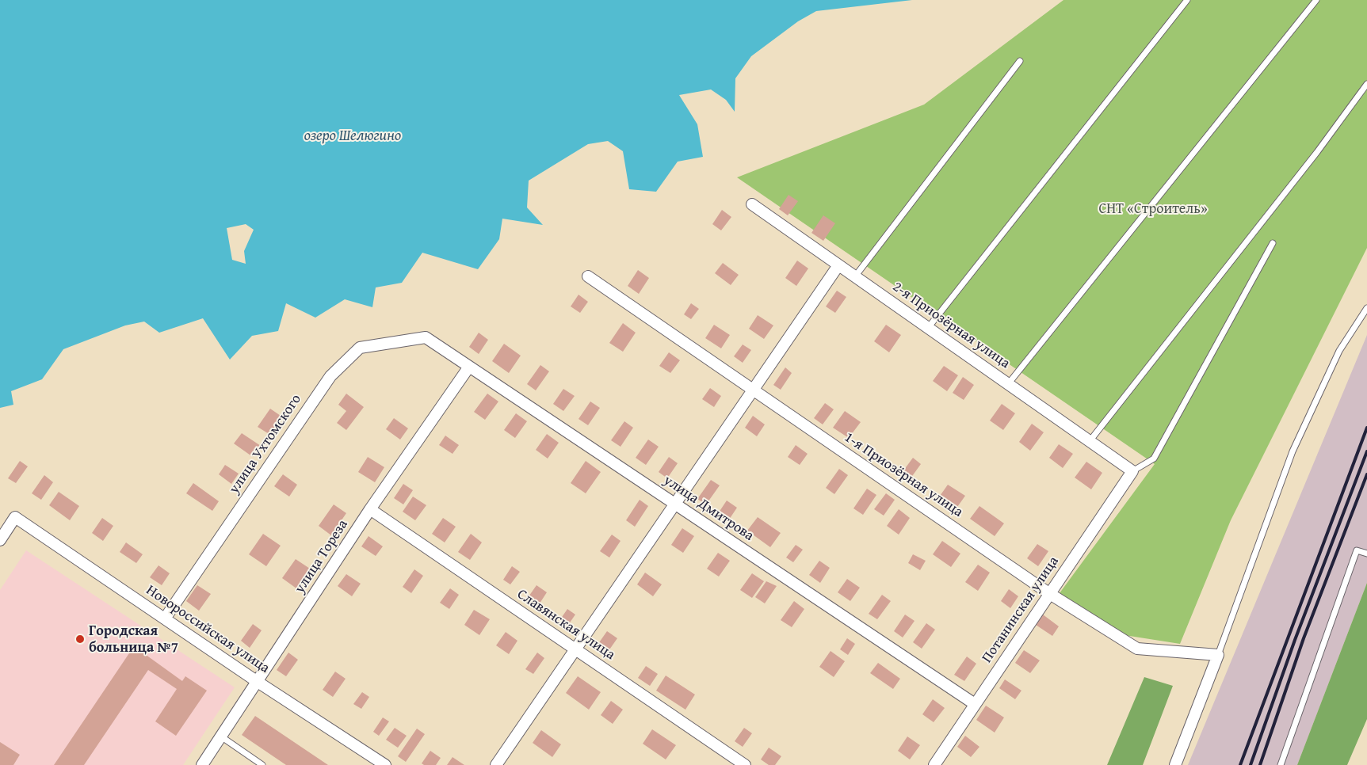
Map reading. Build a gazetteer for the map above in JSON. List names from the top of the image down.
{
  "streets": {
    "street": [
      "2-я Приозёрная улица",
      "улица Ухтомского",
      "1-я Приозёрная улица",
      "улица Дмитрова",
      "улица Тореза",
      "Потанинская улица",
      "Славянская улица",
      "Новороссийская улица"
    ]
  },
  "crossings": [
    ["2-я Приозёрная улица", "Потанинская улица"],
    ["улица Ухтомского", "улица Дмитрова"],
    ["улица Ухтомского", "Новороссийская улица"],
    ["1-я Приозёрная улица", "Потанинская улица"],
    ["улица Дмитрова", "улица Тореза"],
    ["улица Дмитрова", "Потанинская улица"],
    ["улица Тореза", "Славянская улица"],
    ["улица Тореза", "Новороссийская улица"]
  ],
  "water": ["озеро Шелюгино"],
  "parks": ["СНТ «Строитель»"],
  "places": ["Городская больница №7"]
}
